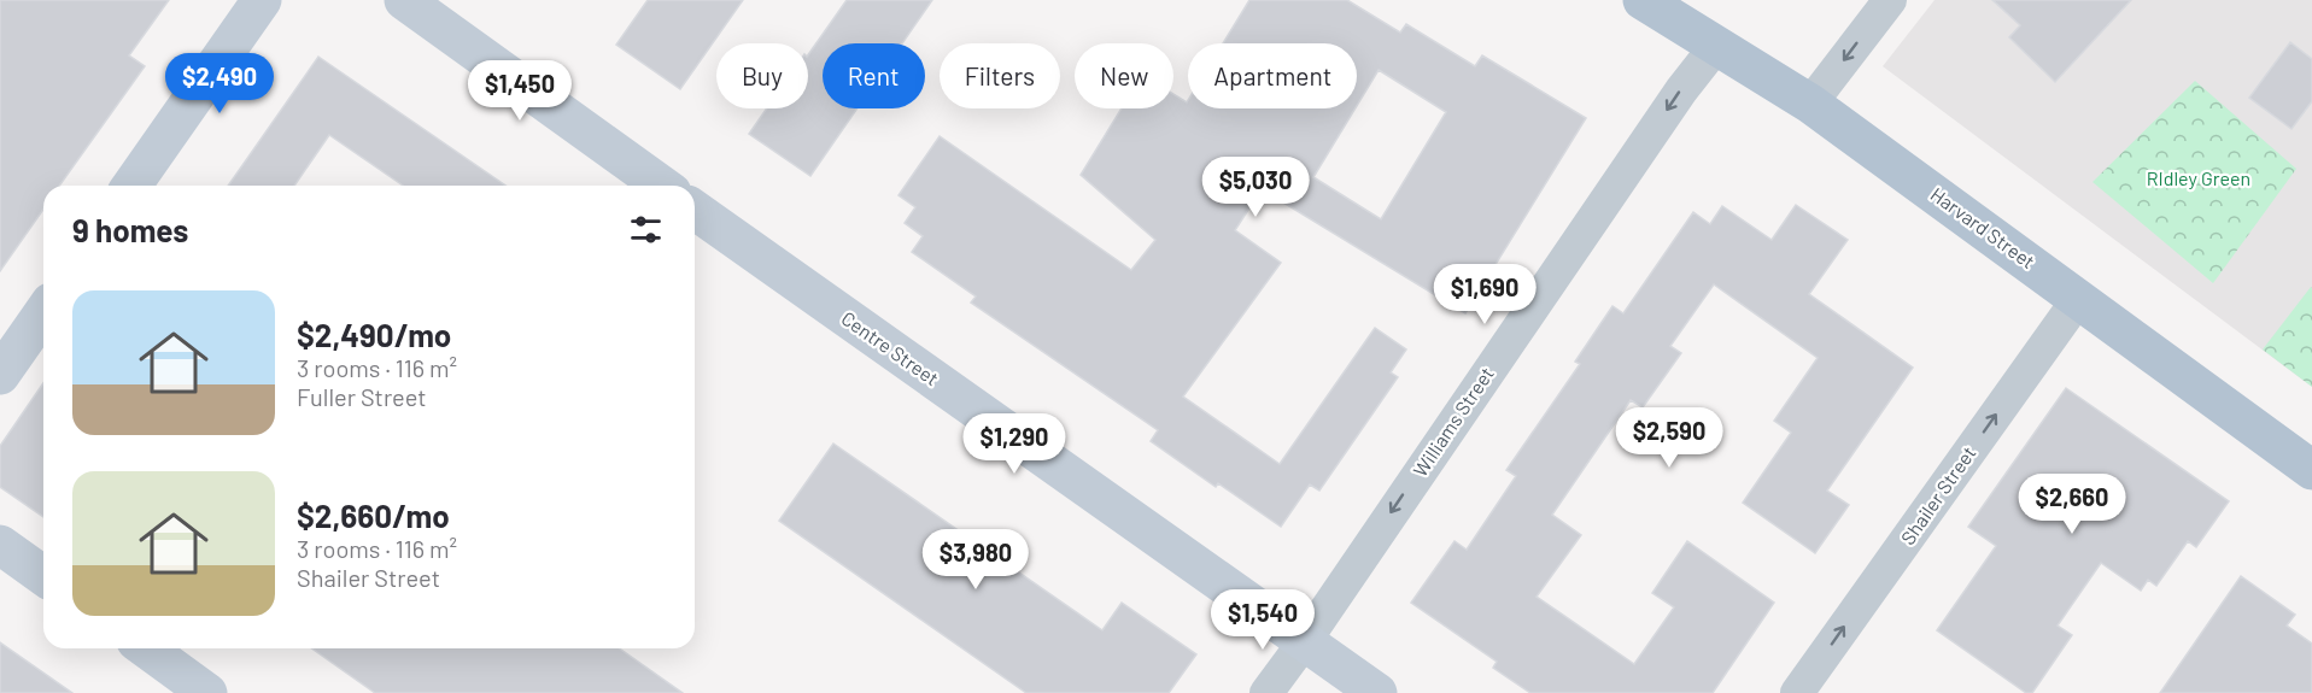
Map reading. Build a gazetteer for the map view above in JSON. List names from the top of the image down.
{
  "streets": {
    "main road": ["Harvard Street"],
    "street": ["Centre Street", "Williams Street", "Shailer Street"]
  },
  "crossings": [
    ["Harvard Street", "Williams Street"],
    ["Harvard Street", "Shailer Street"],
    ["Centre Street", "Williams Street"]
  ],
  "one_way": ["Williams Street", "Shailer Street"],
  "parks": ["RIdley Green"],
  "page": {
    "chip": [
      "Buy",
      "Rent",
      "Filters",
      "New",
      "Apartment"
    ],
    "price": [
      "$2,490",
      "$1,450",
      "$5,030",
      "$1,690",
      "$2,590",
      "$1,290",
      "$2,660",
      "$3,980",
      "$1,540"
    ],
    "heading": "9 homes",
    "list": [
      {
        "name": "$2,490/mo",
        "note": "3 rooms · 116 m² · Fuller Street"
      },
      {
        "name": "$2,660/mo",
        "note": "3 rooms · 116 m² · Shailer Street"
      }
    ]
  }
}
